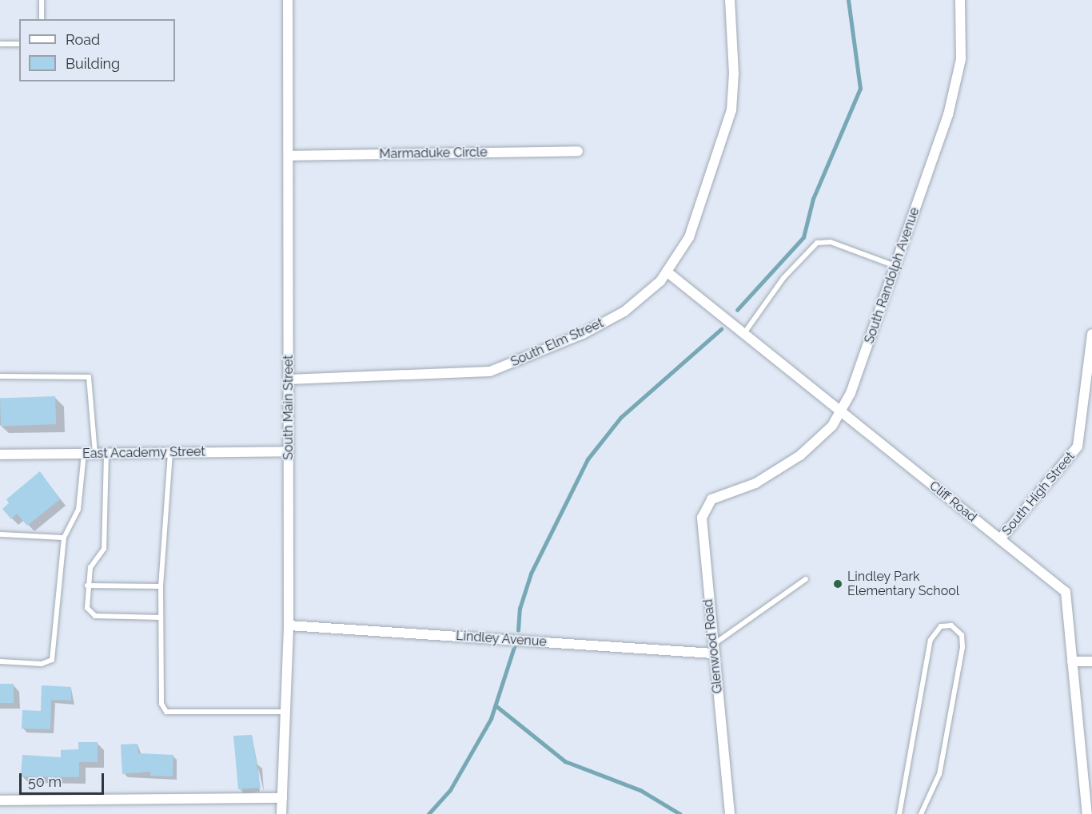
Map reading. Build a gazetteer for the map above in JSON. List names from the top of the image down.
{
  "streets": {
    "street": [
      "Marmaduke Circle",
      "South Randolph Avenue",
      "South Elm Street",
      "South Main Street",
      "East Academy Street",
      "South High Street",
      "Cliff Road",
      "Lindley Avenue",
      "Glenwood Road"
    ]
  },
  "crossings": [
    ["Marmaduke Circle", "South Main Street"],
    ["South Randolph Avenue", "Cliff Road"],
    ["South Randolph Avenue", "Glenwood Road"],
    ["South Elm Street", "South Main Street"],
    ["South Elm Street", "Cliff Road"],
    ["South Main Street", "East Academy Street"],
    ["South Main Street", "Lindley Avenue"],
    ["South High Street", "Cliff Road"],
    ["Lindley Avenue", "Glenwood Road"]
  ],
  "places": ["Lindley Park Elementary School"],
  "legend": ["Road", "Building"],
  "scale_bar": "50 m"
}
